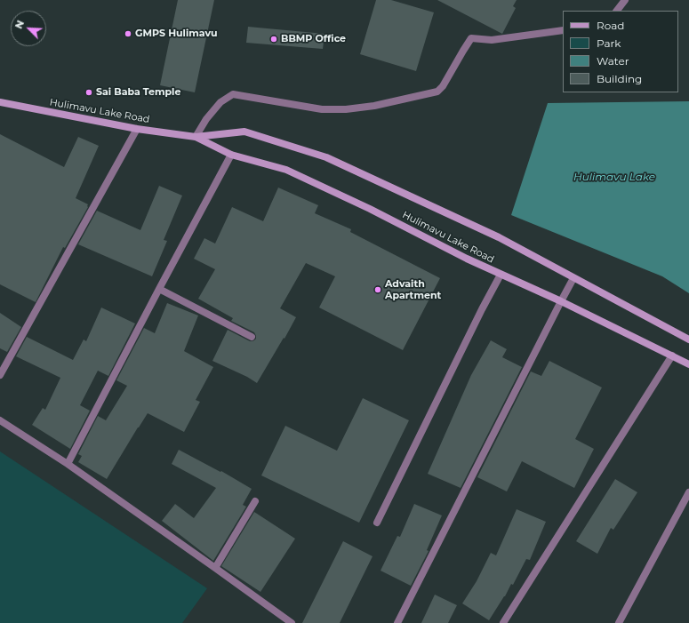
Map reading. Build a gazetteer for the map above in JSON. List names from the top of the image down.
{
  "streets": {
    "main road": ["Hulimavu Lake Road"]
  },
  "water": ["Hulimavu Lake"],
  "places": [
    "GMPS Hulimavu",
    "BBMP Office",
    "Sai Baba Temple",
    "Advaith Apartment"
  ],
  "legend": [
    "Road",
    "Park",
    "Water",
    "Building"
  ],
  "north": "top left"
}
